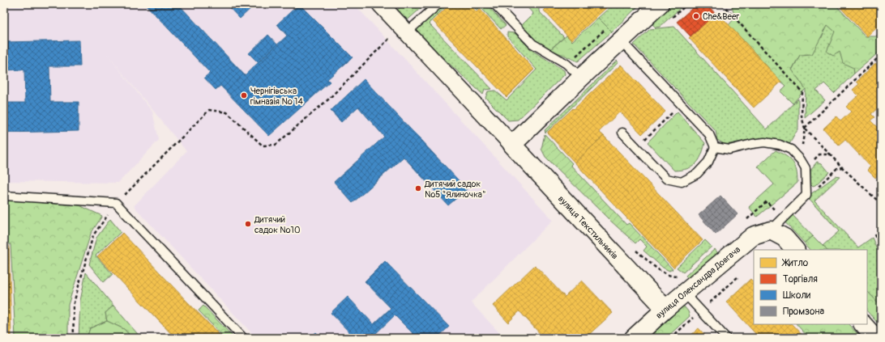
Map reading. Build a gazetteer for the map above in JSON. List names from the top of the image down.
{
  "streets": {
    "street": ["вулиця Текстильників", "вулиця Олександра Довгача"]
  },
  "crossings": [
    ["вулиця Текстильників", "вулиця Олександра Довгача"]
  ],
  "places": [
    "Che&Beer",
    "Чернігівська гімназія № 14",
    "Дитячий садок №5 \"Ялиночка\"",
    "Дитячий садок №10"
  ],
  "legend": [
    "Житло",
    "Торгівля",
    "Школи",
    "Промзона"
  ]
}
